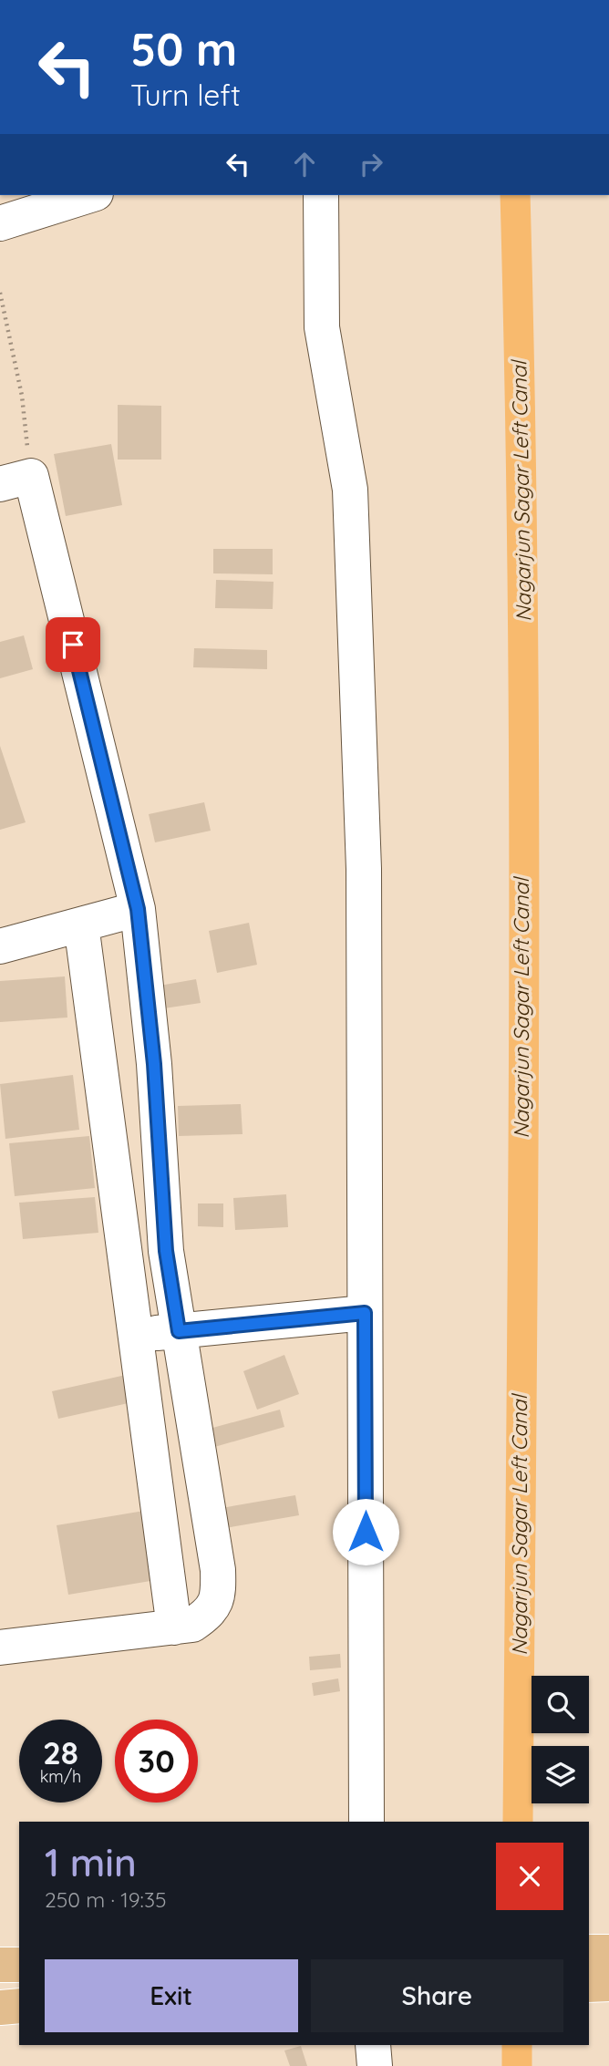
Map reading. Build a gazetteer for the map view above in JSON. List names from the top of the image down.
{
  "water": ["Nagarjun Sagar Left Canal"],
  "page": {
    "turn": ["50 m", "Turn left"],
    "speed": "28 km/h",
    "limit": "30",
    "heading": ["1 min", "250 m · 19:35"],
    "buttons": ["Exit", "Share"]
  }
}
